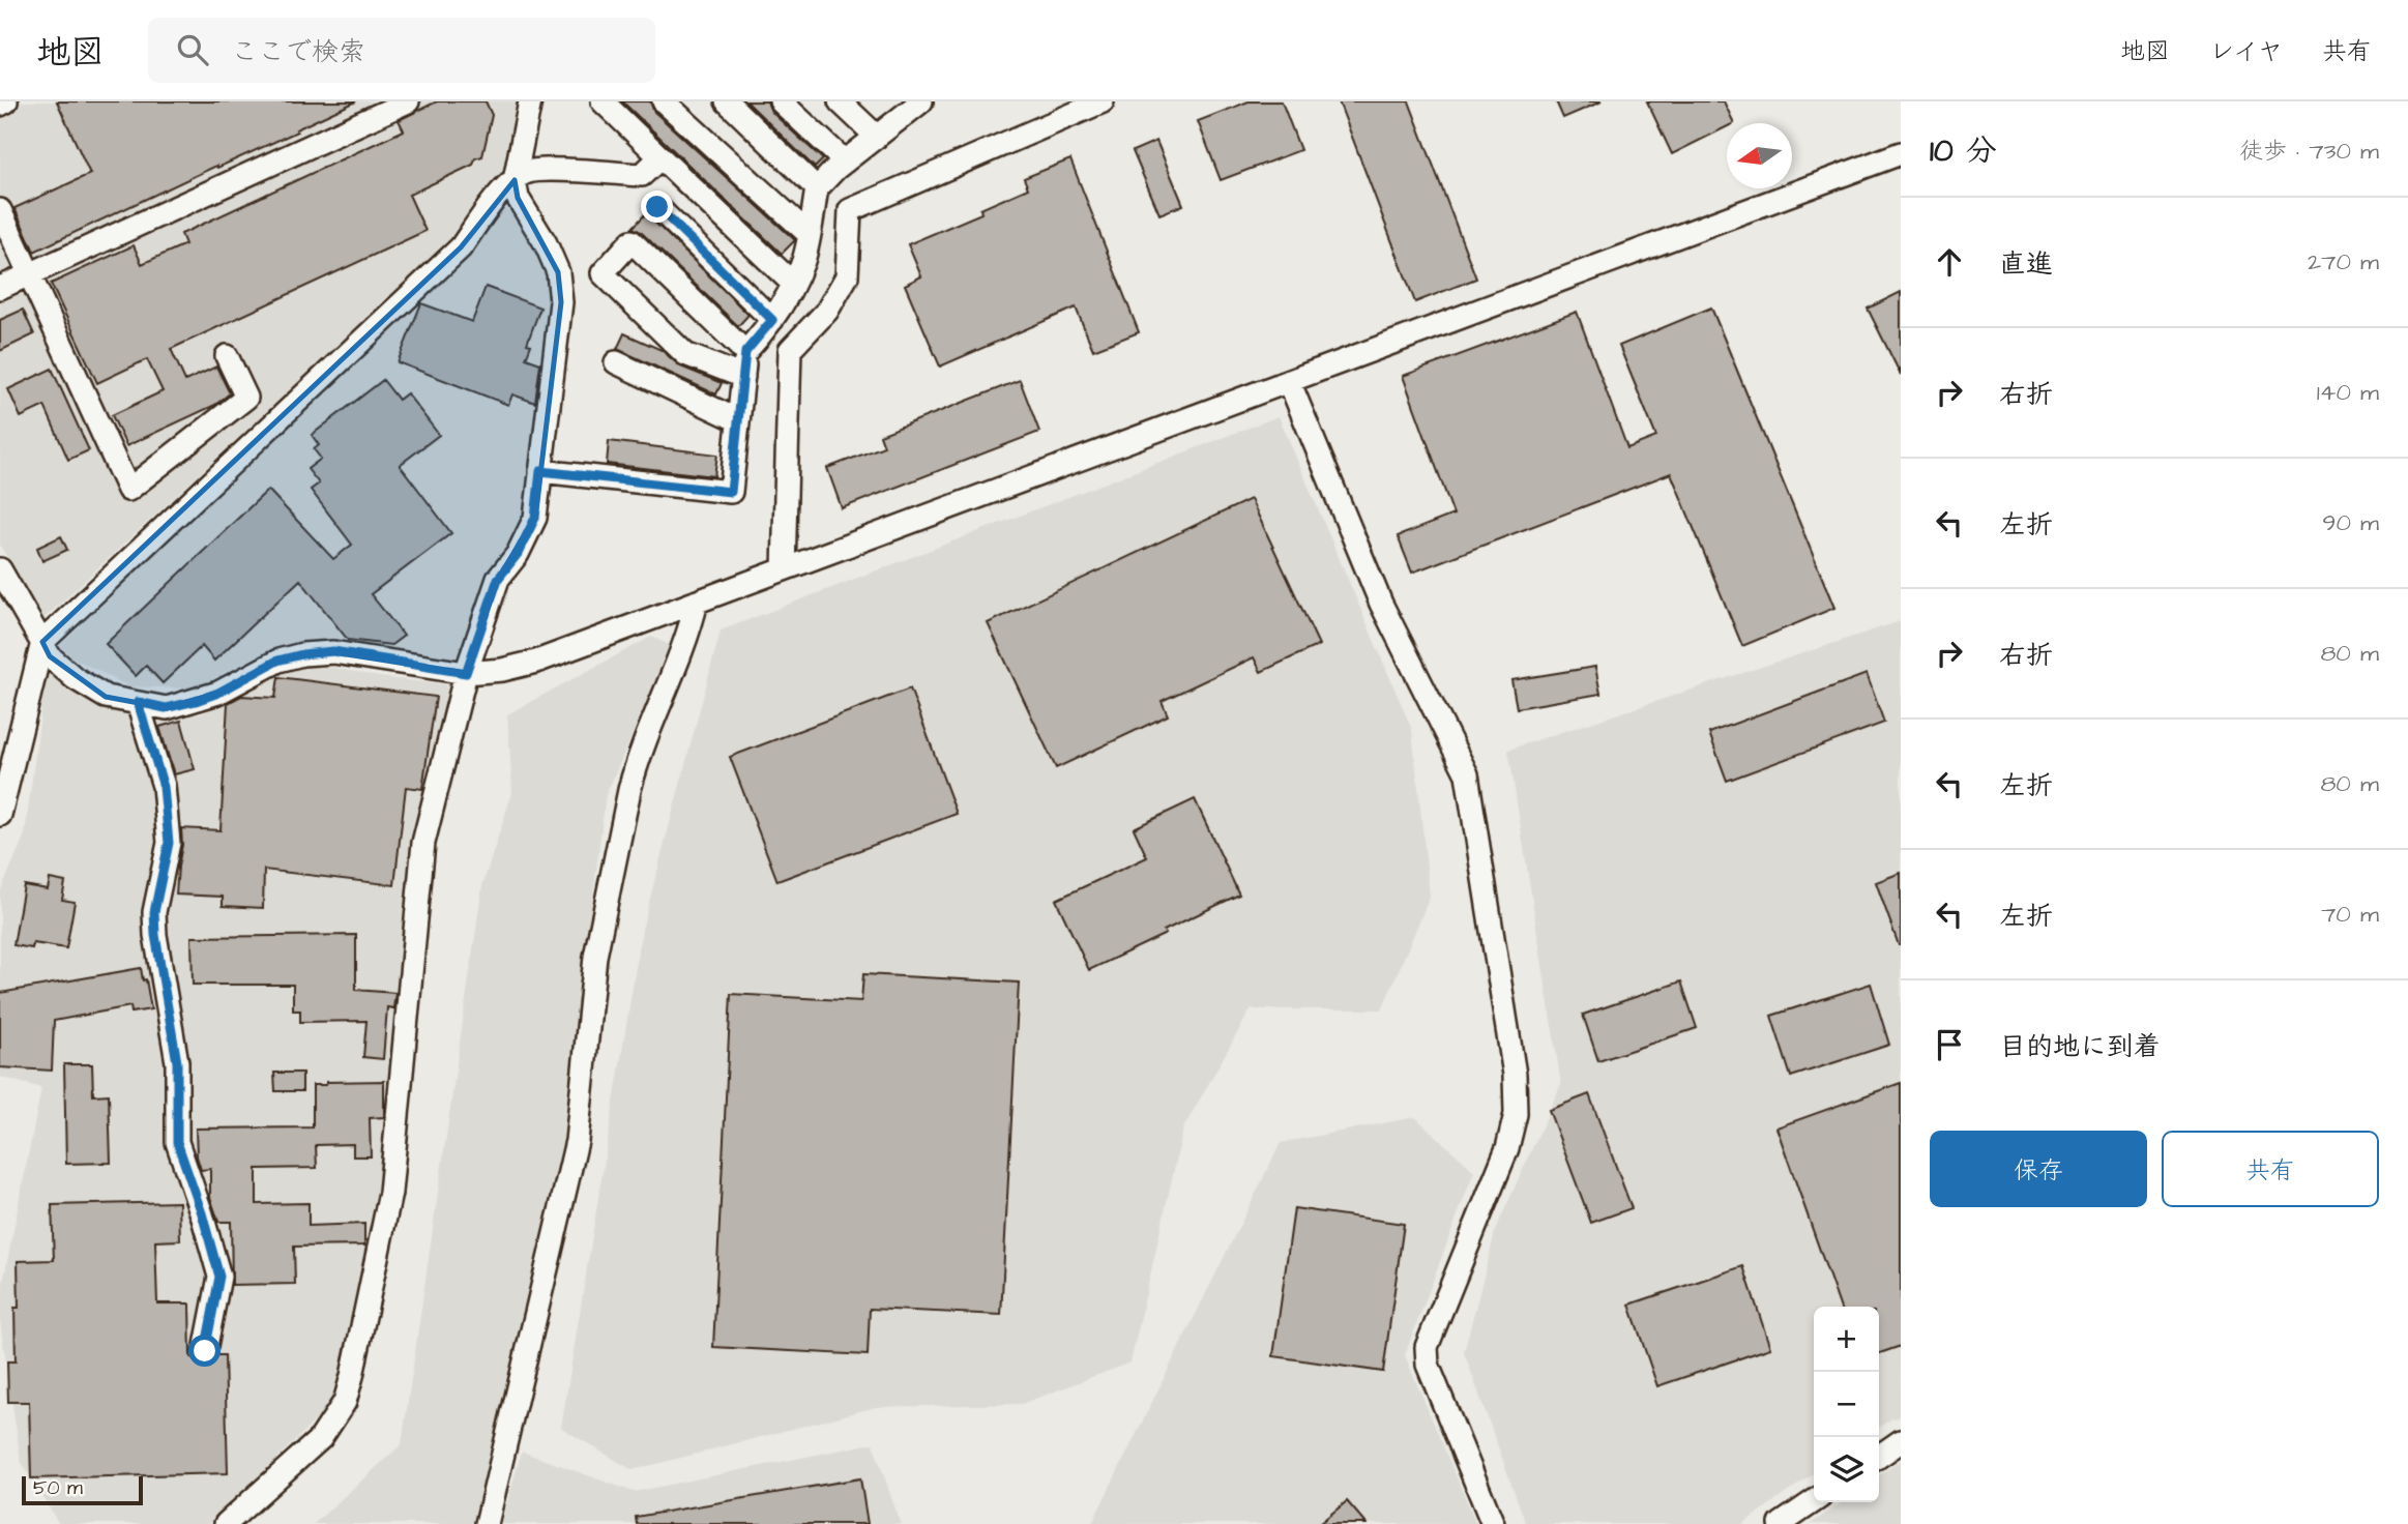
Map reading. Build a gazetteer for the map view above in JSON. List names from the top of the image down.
{
  "scale_bar": "50 m",
  "north": "left",
  "page": {
    "header": "地図",
    "search": "ここで検索",
    "nav": ["地図", "レイヤ", "共有"],
    "heading": ["10 分", "徒歩 · 730 m"],
    "list": [
      ["直進", "270 m"],
      ["右折", "140 m"],
      ["左折", "90 m"],
      ["右折", "80 m"],
      ["左折", "80 m"],
      ["左折", "70 m"],
      "目的地に到着"
    ],
    "buttons": ["保存", "共有"],
    "map_buttons": ["+", "−"],
    "scale": "50 m"
  }
}
